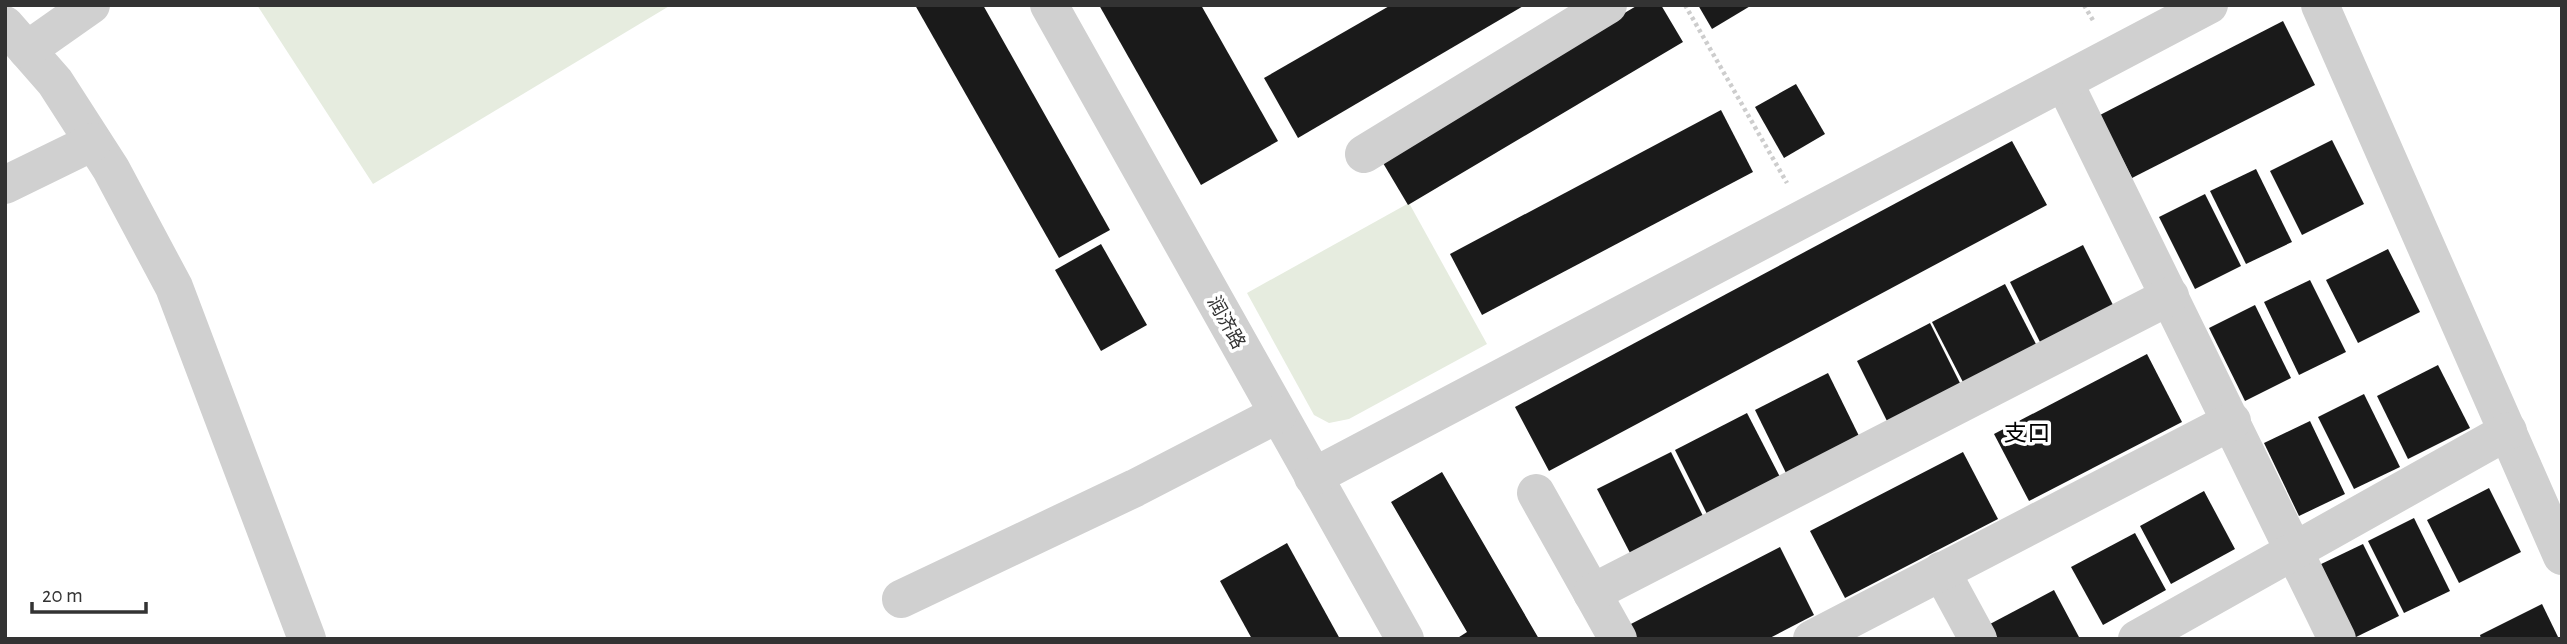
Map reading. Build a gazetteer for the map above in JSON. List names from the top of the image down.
{
  "streets": {
    "street": ["润济路"]
  },
  "districts": ["支口"],
  "scale_bar": "20 m"
}
